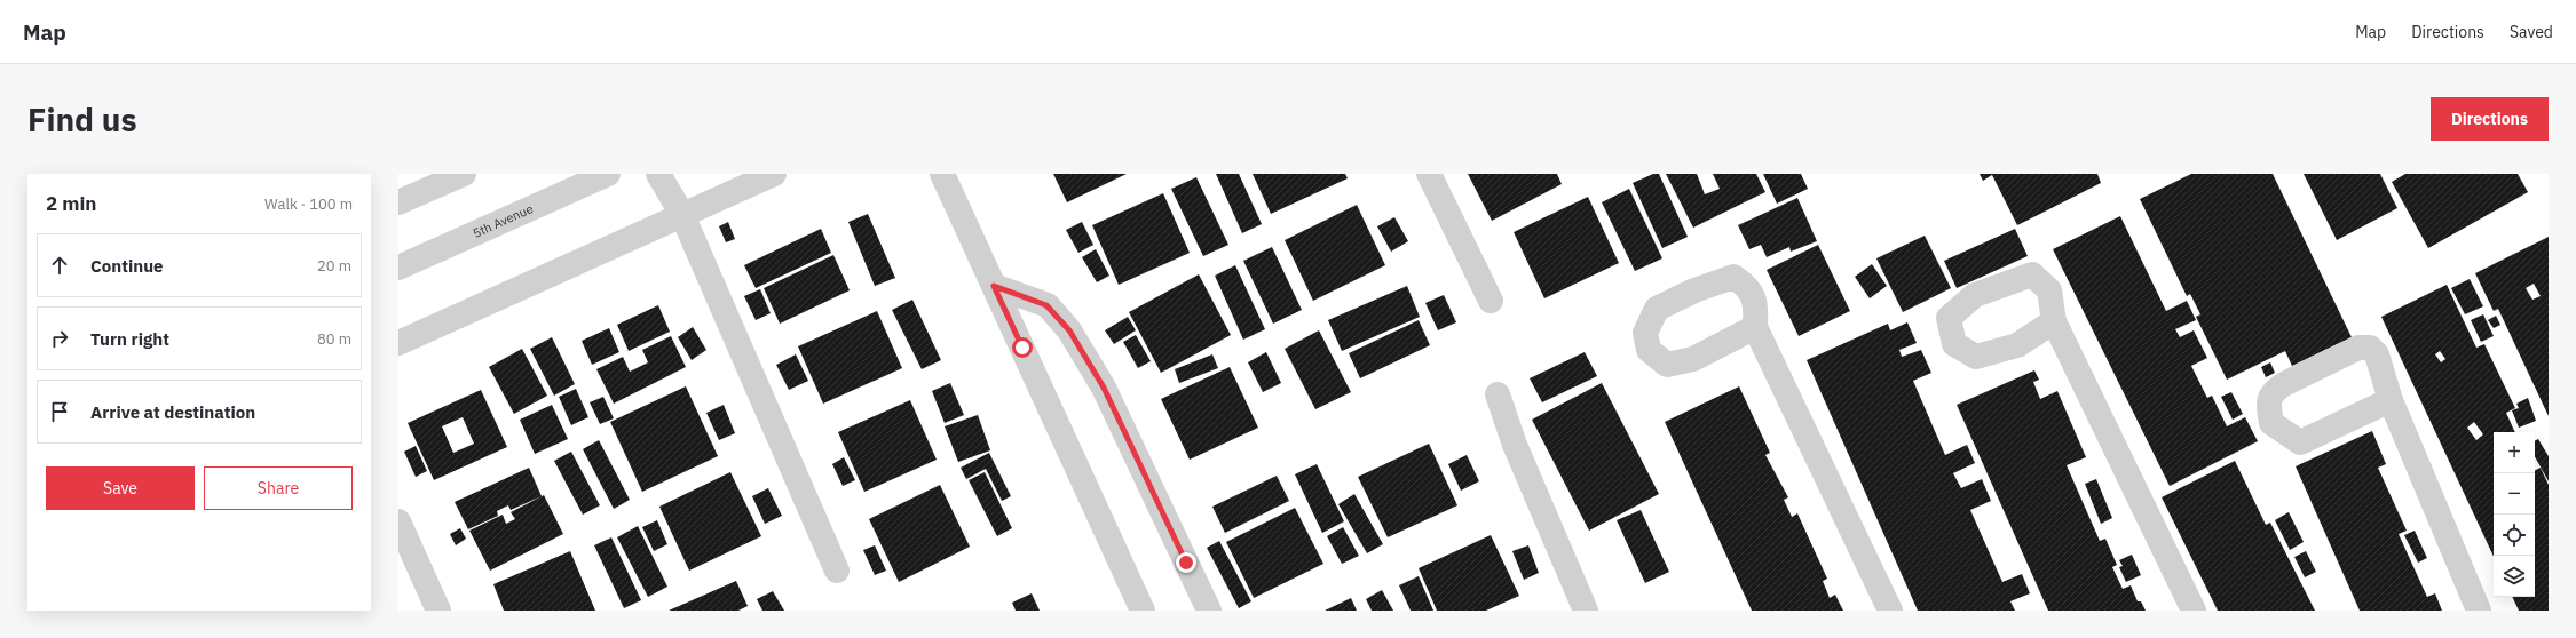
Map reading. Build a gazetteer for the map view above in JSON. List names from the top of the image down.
{
  "streets": {
    "street": ["5th Avenue"]
  },
  "page": {
    "header": "Map",
    "nav": ["Map", "Directions", "Saved"],
    "buttons": [
      "Directions",
      ["Save", "Share"]
    ],
    "title": "Find us",
    "heading": ["2 min", "Walk · 100 m"],
    "list": [
      ["Continue", "20 m"],
      ["Turn right", "80 m"],
      "Arrive at destination"
    ],
    "map_buttons": ["+", "−"]
  }
}
